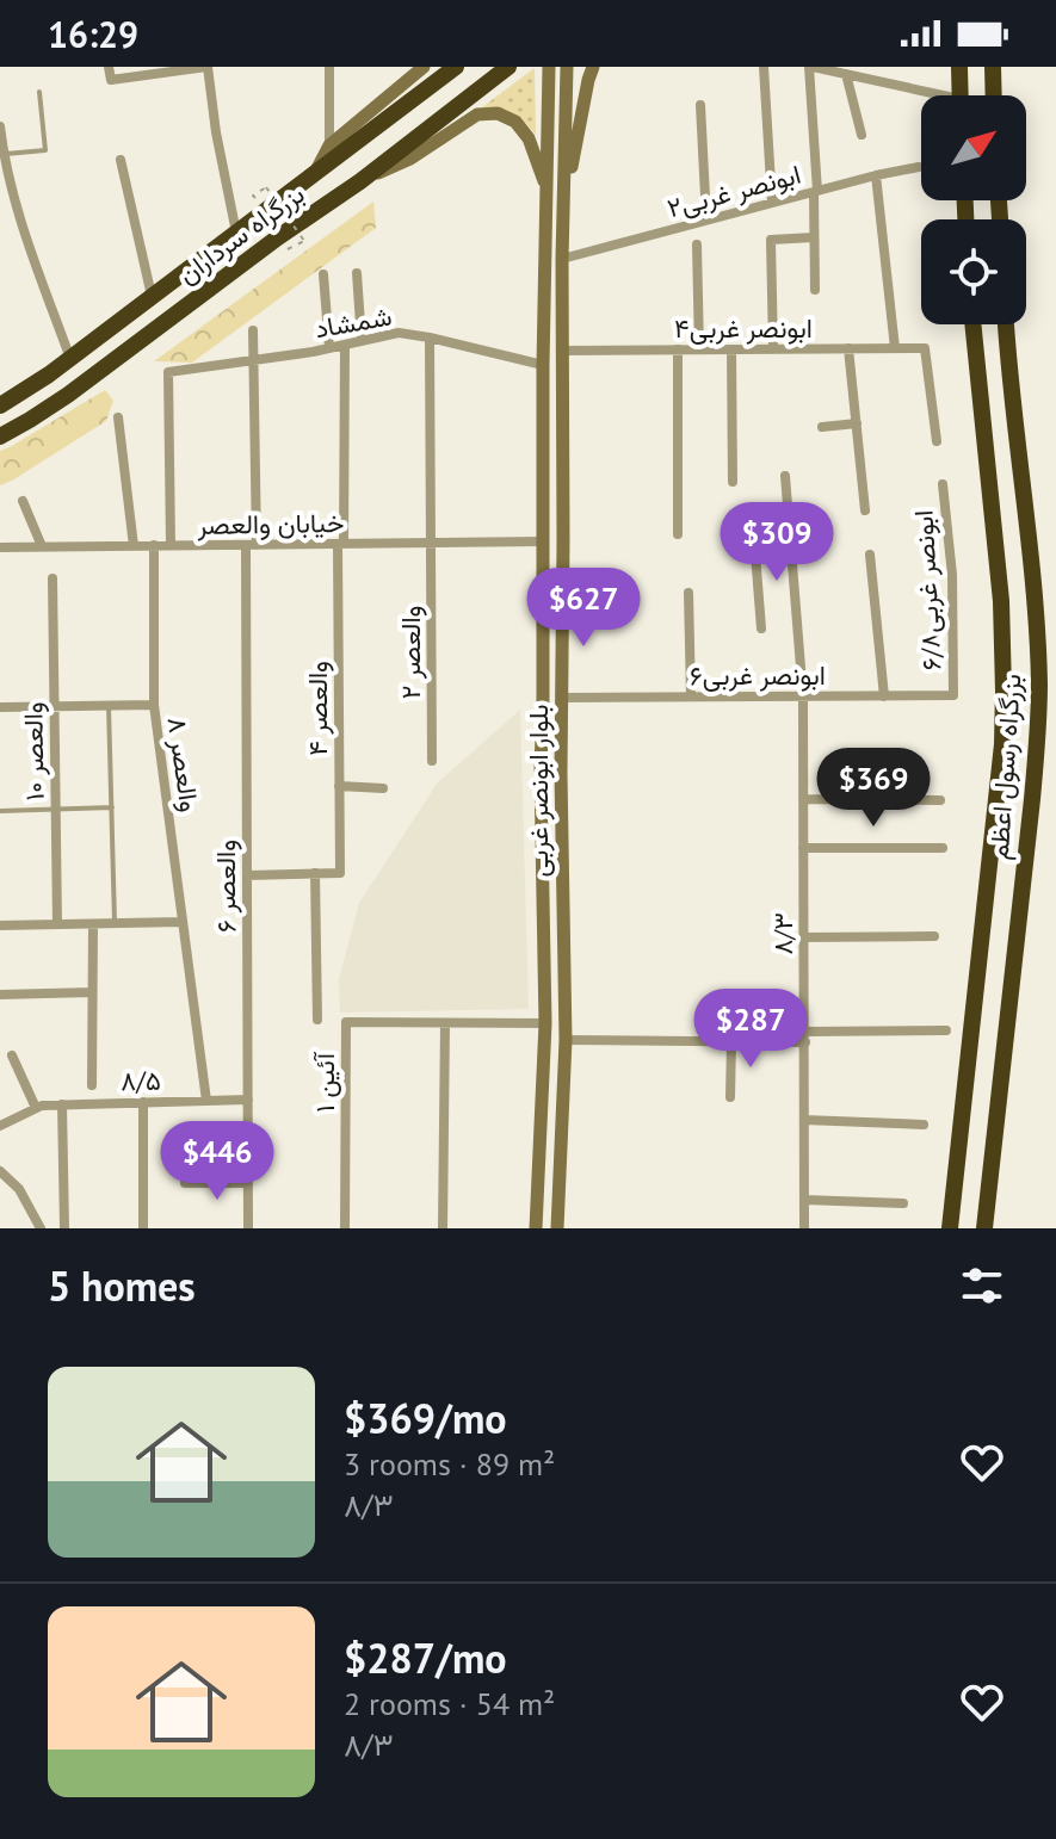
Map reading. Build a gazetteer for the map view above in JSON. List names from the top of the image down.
{
  "streets": {
    "highway": ["بزرگراه سرداران", "بزرگراه رسول اعظم"],
    "main road": ["بلوار ابونصر غربی"],
    "street": [
      "۲ابونصر غربی",
      "شمشاد",
      "۴ابونصر غربی",
      "خیابان والعصر",
      "۶/۸ابونصر غربی",
      "والعصر ۲",
      "۶ابونصر غربی",
      "والعصر ۴",
      "والعصر ۱۰",
      "والعصر ۸",
      "والعصر ۶",
      "۸/۳",
      "۸/۵",
      "آئین ۱"
    ]
  },
  "crossings": [
    ["۲ابونصر غربی", "بلوار ابونصر غربی"],
    ["شمشاد", "خیابان والعصر"],
    ["شمشاد", "والعصر ۲"],
    ["شمشاد", "والعصر ۴"],
    ["شمشاد", "بلوار ابونصر غربی"],
    ["شمشاد", "والعصر ۶"],
    ["۴ابونصر غربی", "بلوار ابونصر غربی"],
    ["خیابان والعصر", "والعصر ۲"],
    ["خیابان والعصر", "والعصر ۴"],
    ["خیابان والعصر", "والعصر ۸"],
    ["خیابان والعصر", "بلوار ابونصر غربی"],
    ["خیابان والعصر", "والعصر ۶"],
    ["۶/۸ابونصر غربی", "۶ابونصر غربی"],
    ["۶ابونصر غربی", "بلوار ابونصر غربی"],
    ["۶ابونصر غربی", "۸/۳"],
    ["والعصر ۸", "۸/۵"],
    ["بلوار ابونصر غربی", "آئین ۱"],
    ["والعصر ۶", "۸/۵"]
  ],
  "north": "top right",
  "page": {
    "status": "16:29",
    "price": [
      "$309",
      "$627",
      "$369",
      "$287",
      "$446"
    ],
    "heading": "5 homes",
    "list": [
      {
        "name": "$369/mo",
        "note": "3 rooms · 89 m² · ۸/۳"
      },
      {
        "name": "$287/mo",
        "note": "2 rooms · 54 m² · ۸/۳"
      }
    ]
  }
}
